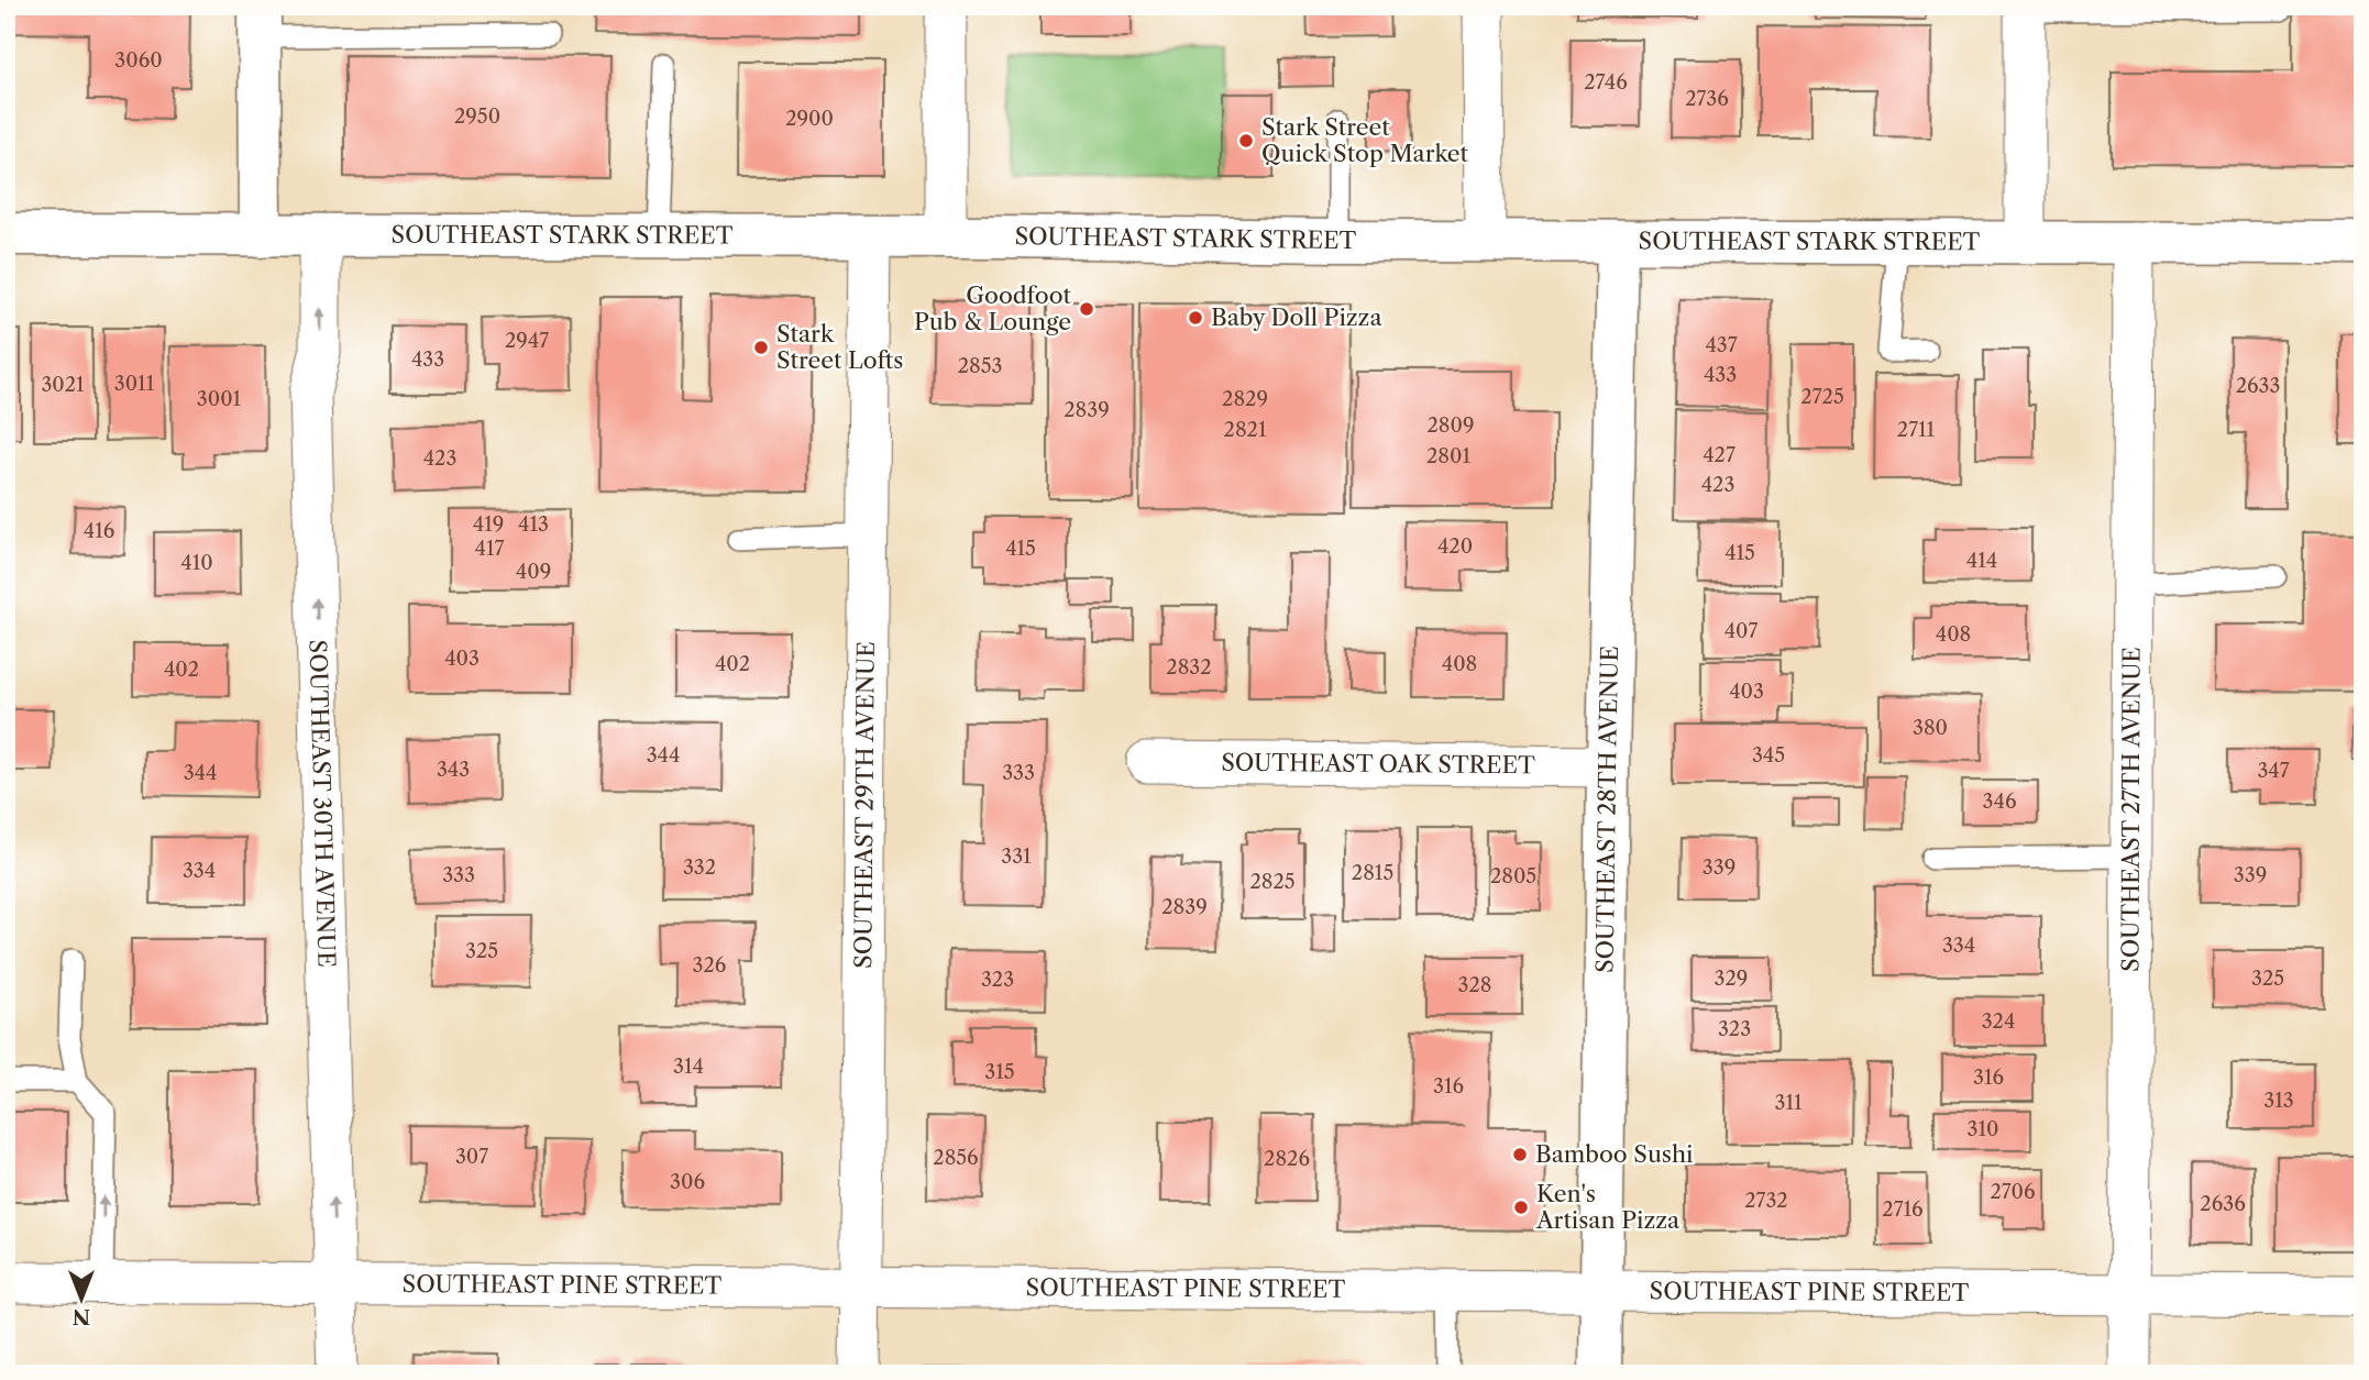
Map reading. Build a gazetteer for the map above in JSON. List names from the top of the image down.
{
  "streets": {
    "street": [
      "SOUTHEAST STARK STREET",
      "SOUTHEAST OAK STREET",
      "SOUTHEAST 30TH AVENUE",
      "SOUTHEAST 29TH AVENUE",
      "SOUTHEAST 28TH AVENUE",
      "SOUTHEAST 27TH AVENUE",
      "SOUTHEAST PINE STREET"
    ]
  },
  "crossings": [
    ["SOUTHEAST STARK STREET", "SOUTHEAST 30TH AVENUE"],
    ["SOUTHEAST STARK STREET", "SOUTHEAST 29TH AVENUE"],
    ["SOUTHEAST STARK STREET", "SOUTHEAST 28TH AVENUE"],
    ["SOUTHEAST STARK STREET", "SOUTHEAST 27TH AVENUE"],
    ["SOUTHEAST OAK STREET", "SOUTHEAST 28TH AVENUE"],
    ["SOUTHEAST 30TH AVENUE", "SOUTHEAST PINE STREET"],
    ["SOUTHEAST 29TH AVENUE", "SOUTHEAST PINE STREET"],
    ["SOUTHEAST 28TH AVENUE", "SOUTHEAST PINE STREET"],
    ["SOUTHEAST 27TH AVENUE", "SOUTHEAST PINE STREET"]
  ],
  "one_way": ["SOUTHEAST 30TH AVENUE"],
  "places": [
    "Stark Street Quick Stop Market",
    "Goodfoot Pub & Lounge",
    "Baby Doll Pizza",
    "Stark Street Lofts",
    "Bamboo Sushi",
    "Ken's Artisan Pizza"
  ],
  "house_numbers": [
    "3060",
    "2746",
    "2736",
    "2950",
    "2900",
    "2947",
    "437",
    "433",
    "2853",
    "433",
    "3011",
    "3021",
    "2633",
    "2725",
    "3001",
    "2829",
    "2839",
    "2809",
    "2821",
    "2711",
    "427",
    "2801",
    "423",
    "423",
    "419",
    "413",
    "416",
    "420",
    "417",
    "415",
    "415",
    "414",
    "410",
    "409",
    "407",
    "408",
    "403",
    "402",
    "408",
    "2832",
    "402",
    "403",
    "380",
    "344",
    "345",
    "343",
    "347",
    "344",
    "333",
    "346",
    "331",
    "332",
    "339",
    "334",
    "2815",
    "333",
    "339",
    "2805",
    "2825",
    "2839",
    "334",
    "325",
    "326",
    "329",
    "325",
    "323",
    "328",
    "324",
    "323",
    "314",
    "315",
    "316",
    "316",
    "313",
    "311",
    "310",
    "307",
    "2856",
    "2826",
    "306",
    "2706",
    "2732",
    "2636",
    "2716"
  ],
  "north": "bottom"
}
